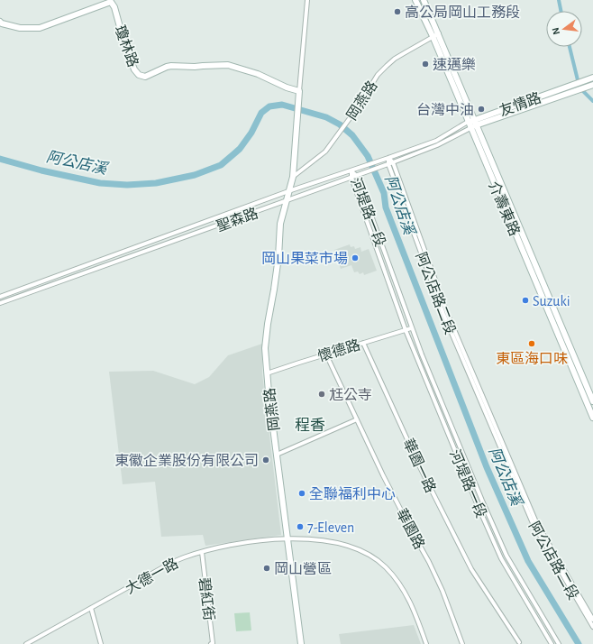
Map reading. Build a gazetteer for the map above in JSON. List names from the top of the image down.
{
  "streets": {
    "street": [
      "瓊林路",
      "岡燕路",
      "友情路",
      "介壽東路",
      "河堤路一段",
      "聖森路",
      "阿公店路二段",
      "懷德路",
      "華園一路",
      "華園路",
      "大德一路",
      "碧紅街"
    ]
  },
  "crossings": [
    ["瓊林路", "岡燕路"],
    ["岡燕路", "介壽東路"],
    ["岡燕路", "聖森路"],
    ["岡燕路", "懷德路"],
    ["岡燕路", "大德一路"],
    ["友情路", "介壽東路"],
    ["友情路", "聖森路"],
    ["介壽東路", "聖森路"],
    ["河堤路一段", "聖森路"],
    ["河堤路一段", "懷德路"],
    ["聖森路", "阿公店路二段"],
    ["懷德路", "華園一路"],
    ["懷德路", "華園路"],
    ["大德一路", "碧紅街"]
  ],
  "districts": ["程香"],
  "water": ["阿公店溪"],
  "places": [
    "高公局岡山工務段",
    "速邁樂",
    "台灣中油",
    "岡山果菜市場",
    "Suzuki",
    "東區海口味",
    "尪公寺",
    "東徽企業股份有限公司",
    "全聯福利中心",
    "7-Eleven",
    "岡山營區"
  ],
  "north": "left"
}
